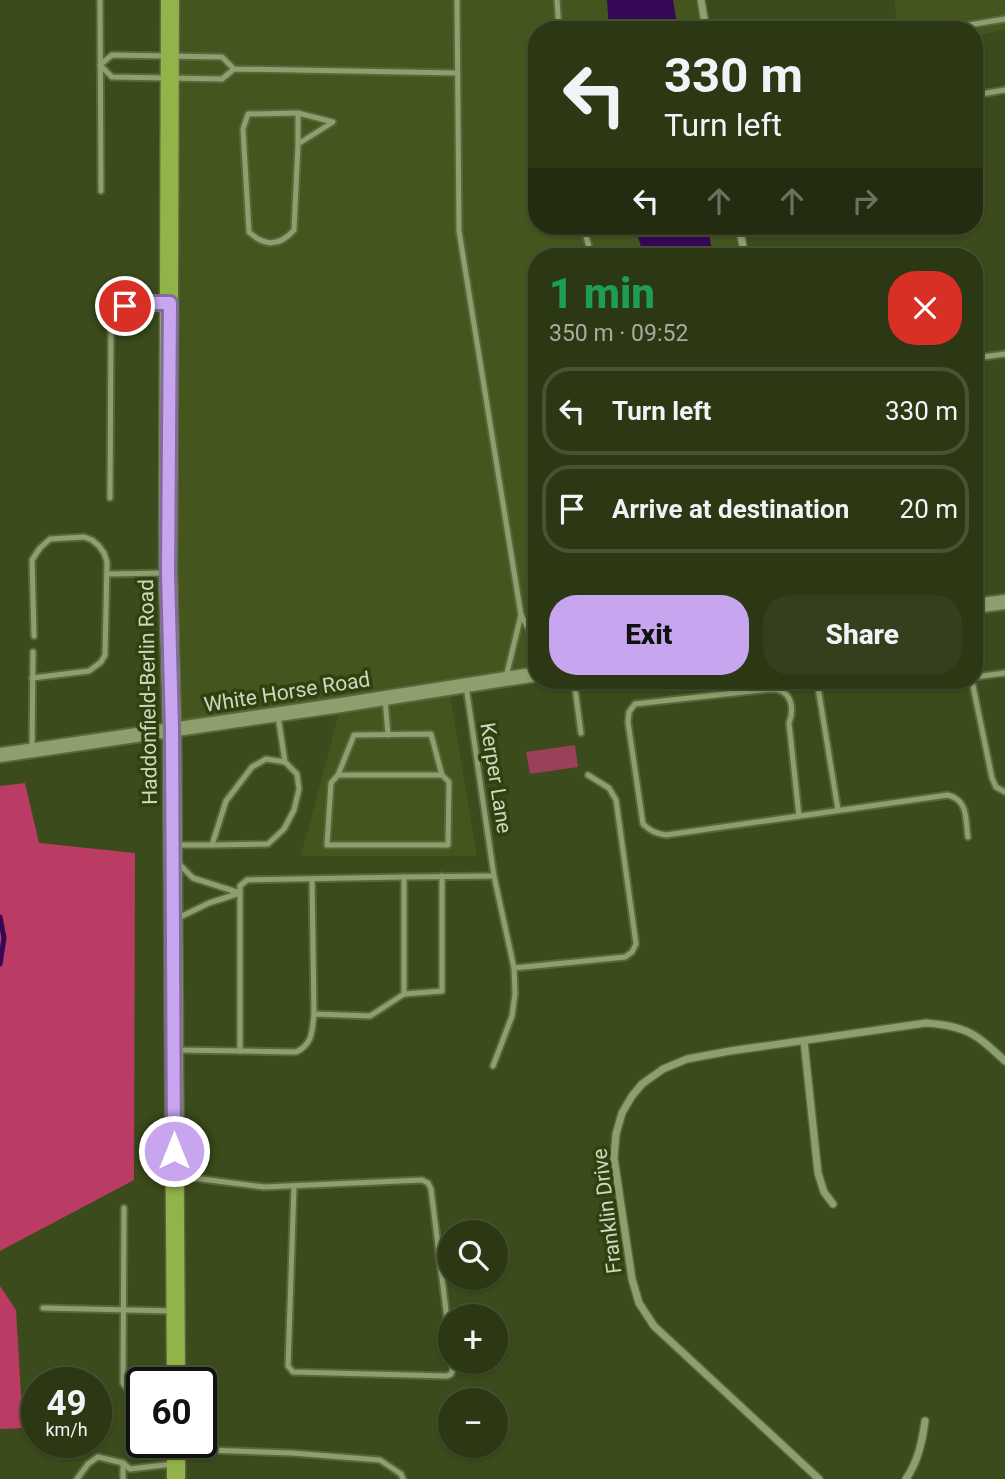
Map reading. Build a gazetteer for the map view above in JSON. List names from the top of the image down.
{
  "streets": {
    "main road": ["Haddonfield-Berlin Road", "White Horse Road"],
    "street": ["Franklin Drive"],
    "lane": ["Kerper Lane"]
  },
  "crossings": [
    ["Haddonfield-Berlin Road", "White Horse Road"],
    ["White Horse Road", "Kerper Lane"]
  ],
  "page": {
    "turn": ["330 m", "Turn left"],
    "heading": ["1 min", "350 m · 09:52"],
    "list": [
      {
        "name": "Turn left",
        "value": "330 m"
      },
      {
        "name": "Arrive at destination",
        "value": "20 m"
      }
    ],
    "buttons": ["Exit", "Share"],
    "map_buttons": ["+", "−"],
    "speed": "49 km/h",
    "limit": "60"
  }
}
